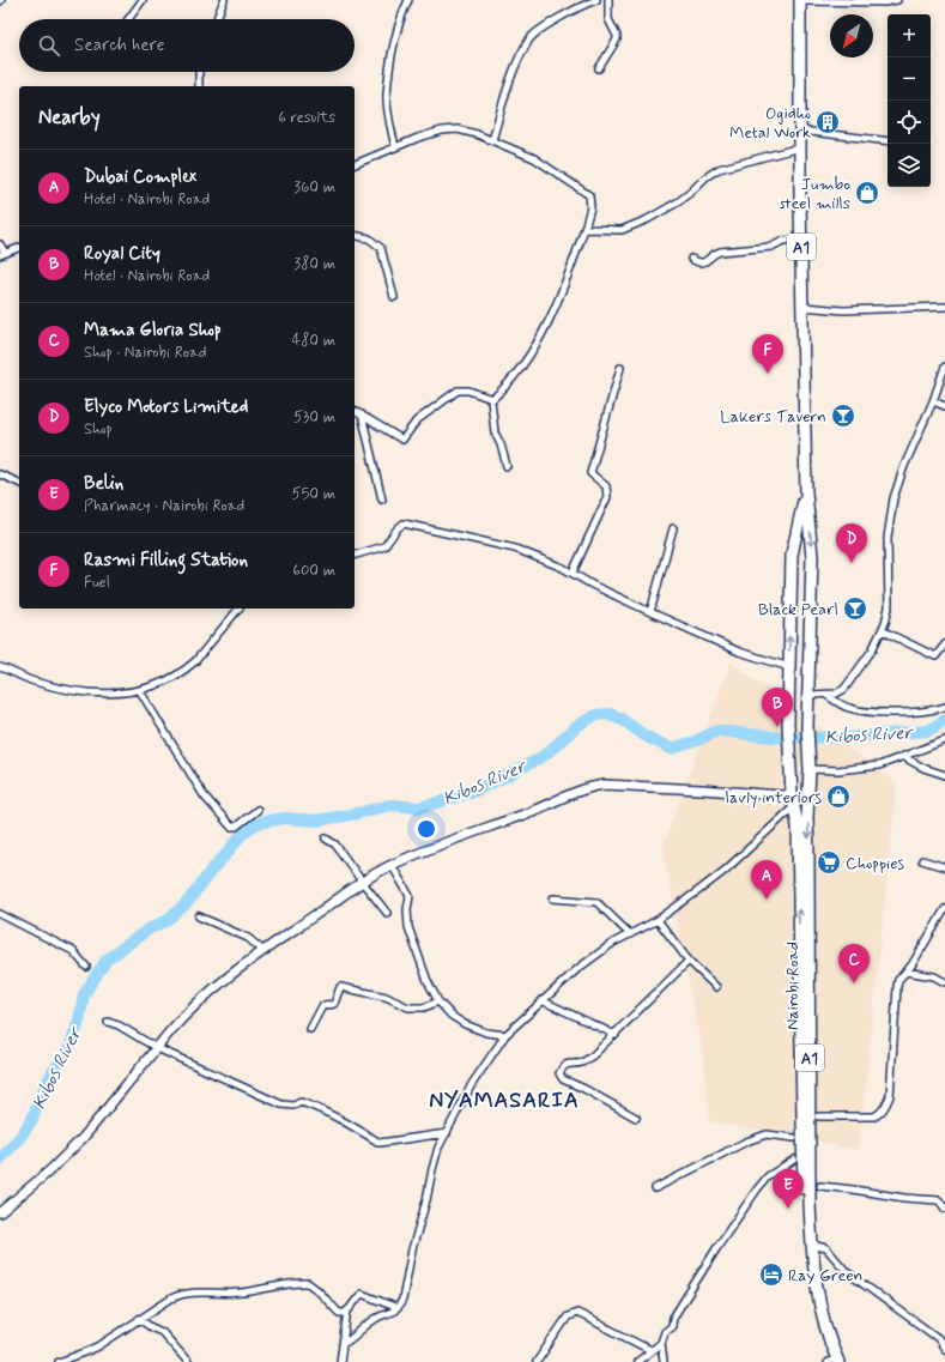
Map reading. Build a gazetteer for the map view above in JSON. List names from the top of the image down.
{
  "streets": {
    "highway": ["A1", "Nairobi Road"]
  },
  "crossings": [
    ["A1", "Nairobi Road"]
  ],
  "districts": ["NYAMASARIA"],
  "water": ["Kibos River"],
  "places": {
    "building": ["Ogidho Metal Work"],
    "shop": ["Jumbo steel mills", "lavly interiors"],
    "bar": ["Lakers Tavern", "Black Pearl"],
    "supermarket": ["Choppies"],
    "hotel": ["Ray Green"]
  },
  "north": "bottom left",
  "page": {
    "map_buttons": ["+", "−"],
    "search": "Search here",
    "heading": ["Nearby", "6 results"],
    "list": [
      {
        "mark": "A",
        "name": "Dubai Complex",
        "note": "Hotel · Nairobi Road",
        "value": "360 m"
      },
      {
        "mark": "B",
        "name": "Royal City",
        "note": "Hotel · Nairobi Road",
        "value": "380 m"
      },
      {
        "mark": "C",
        "name": "Mama Gloria Shop",
        "note": "Shop · Nairobi Road",
        "value": "480 m"
      },
      {
        "mark": "D",
        "name": "Elyco Motors Limited",
        "note": "Shop",
        "value": "530 m"
      },
      {
        "mark": "E",
        "name": "Belin",
        "note": "Pharmacy · Nairobi Road",
        "value": "550 m"
      },
      {
        "mark": "F",
        "name": "Rasmi Filling Station",
        "note": "Fuel",
        "value": "600 m"
      }
    ],
    "pins": [
      "F",
      "D",
      "B",
      "A",
      "C",
      "E"
    ]
  }
}
